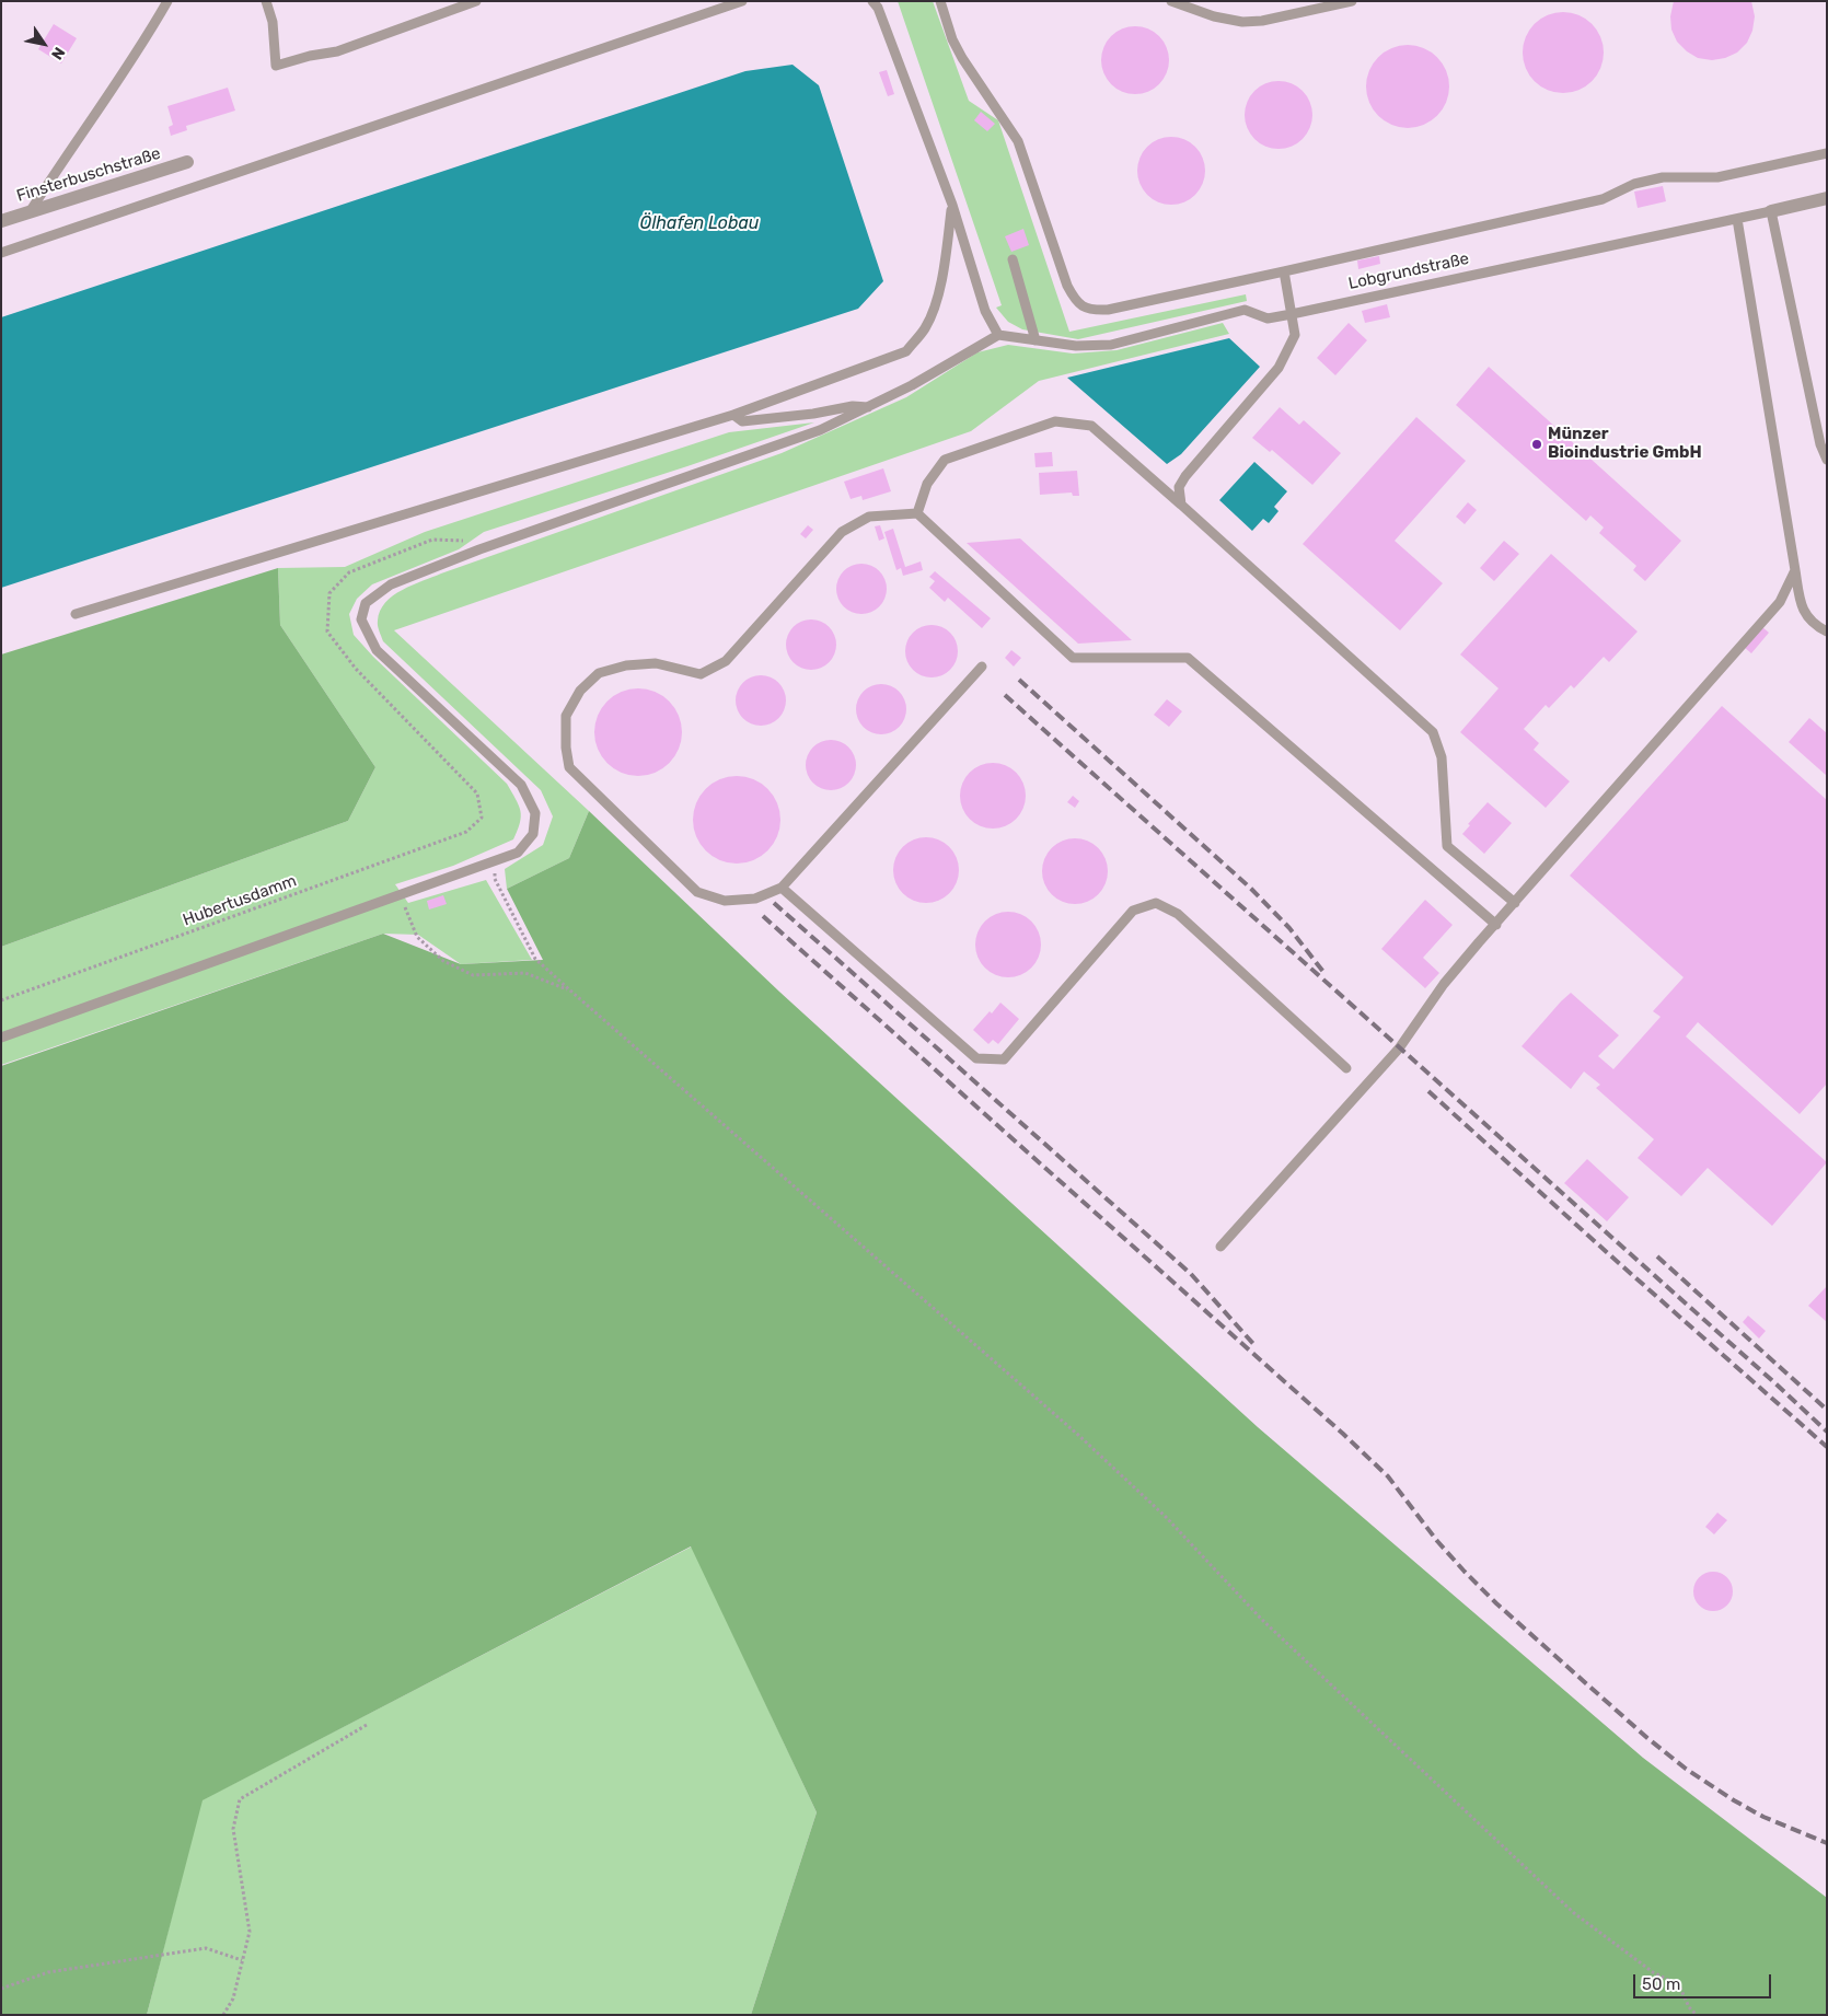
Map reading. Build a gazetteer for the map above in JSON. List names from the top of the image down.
{
  "streets": {
    "street": ["Finsterbuschstraße", "Lobgrundstraße"],
    "path": ["Hubertusdamm"]
  },
  "water": ["Ölhafen Lobau"],
  "places": ["Münzer Bioindustrie GmbH"],
  "scale_bar": "50 m",
  "north": "bottom right"
}
